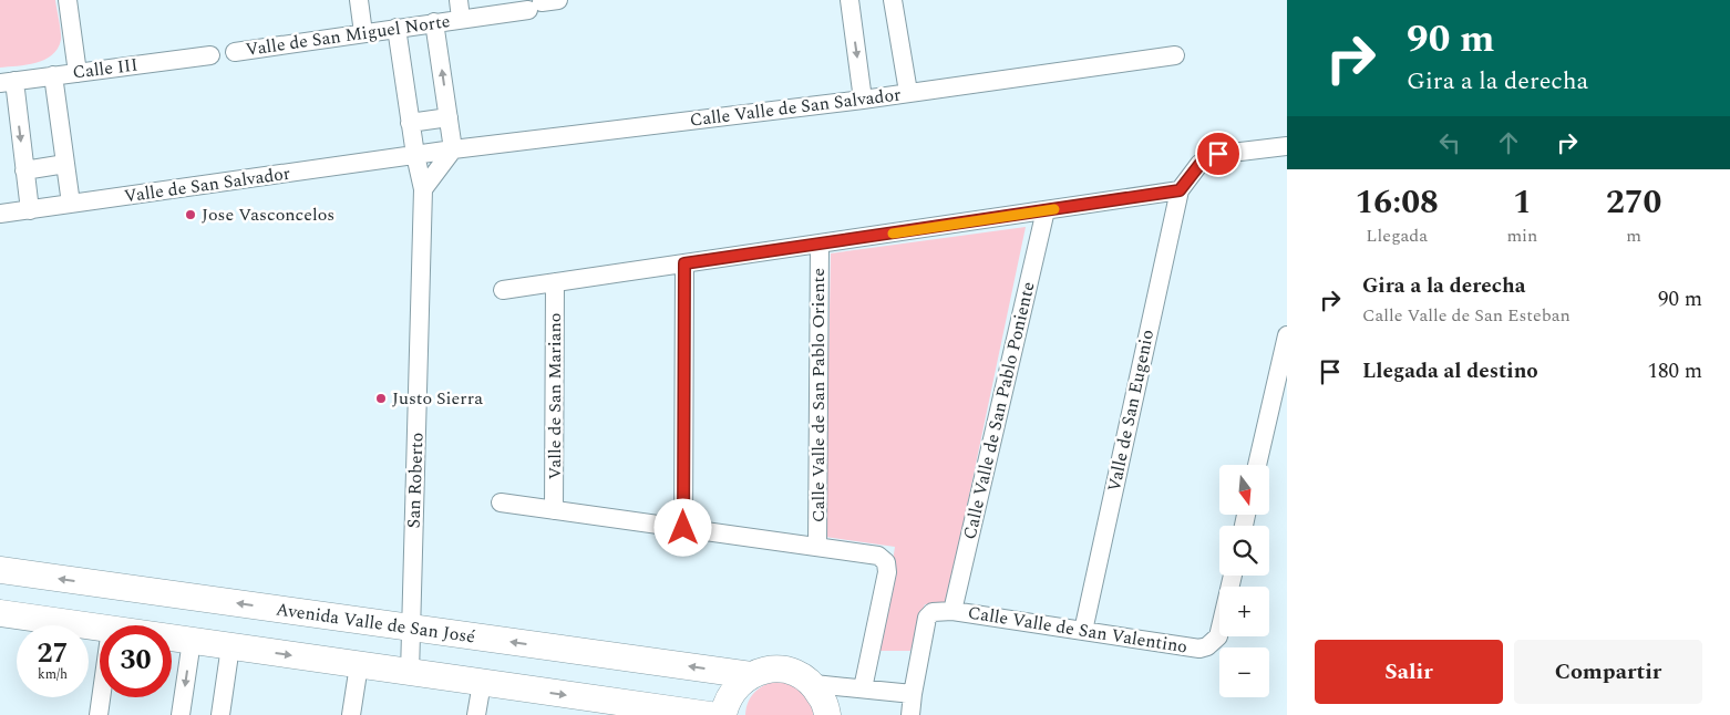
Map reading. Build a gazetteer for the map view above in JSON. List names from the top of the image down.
{
  "streets": {
    "street": [
      "Valle de San Miguel Norte",
      "Calle III",
      "Calle Valle de San Salvador",
      "Valle de San Salvador",
      "Calle Valle de San Pablo Oriente",
      "Valle de San Mariano",
      "Calle Valle de San Pablo Poniente",
      "Valle de San Eugenio",
      "San Roberto",
      "Avenida Valle de San José",
      "Calle Valle de San Valentino"
    ]
  },
  "crossings": [
    ["Valle de San Miguel Norte", "San Roberto"],
    ["Calle Valle de San Salvador", "Valle de San Salvador"],
    ["Calle Valle de San Salvador", "San Roberto"],
    ["Valle de San Salvador", "San Roberto"],
    ["Calle Valle de San Pablo Poniente", "Calle Valle de San Valentino"],
    ["Valle de San Eugenio", "Calle Valle de San Valentino"],
    ["San Roberto", "Avenida Valle de San José"]
  ],
  "places": ["Jose Vasconcelos", "Justo Sierra"],
  "north": "bottom",
  "page": {
    "turn": ["90 m", "Gira a la derecha"],
    "eta": [
      "16:08",
      "Llegada",
      "1",
      "min",
      "270",
      "m"
    ],
    "list": [
      {
        "name": "Gira a la derecha",
        "note": "Calle Valle de San Esteban",
        "value": "90 m"
      },
      {
        "name": "Llegada al destino",
        "value": "180 m"
      }
    ],
    "map_buttons": ["+", "−"],
    "speed": "27 km/h",
    "limit": "30",
    "buttons": ["Salir", "Compartir"]
  }
}
